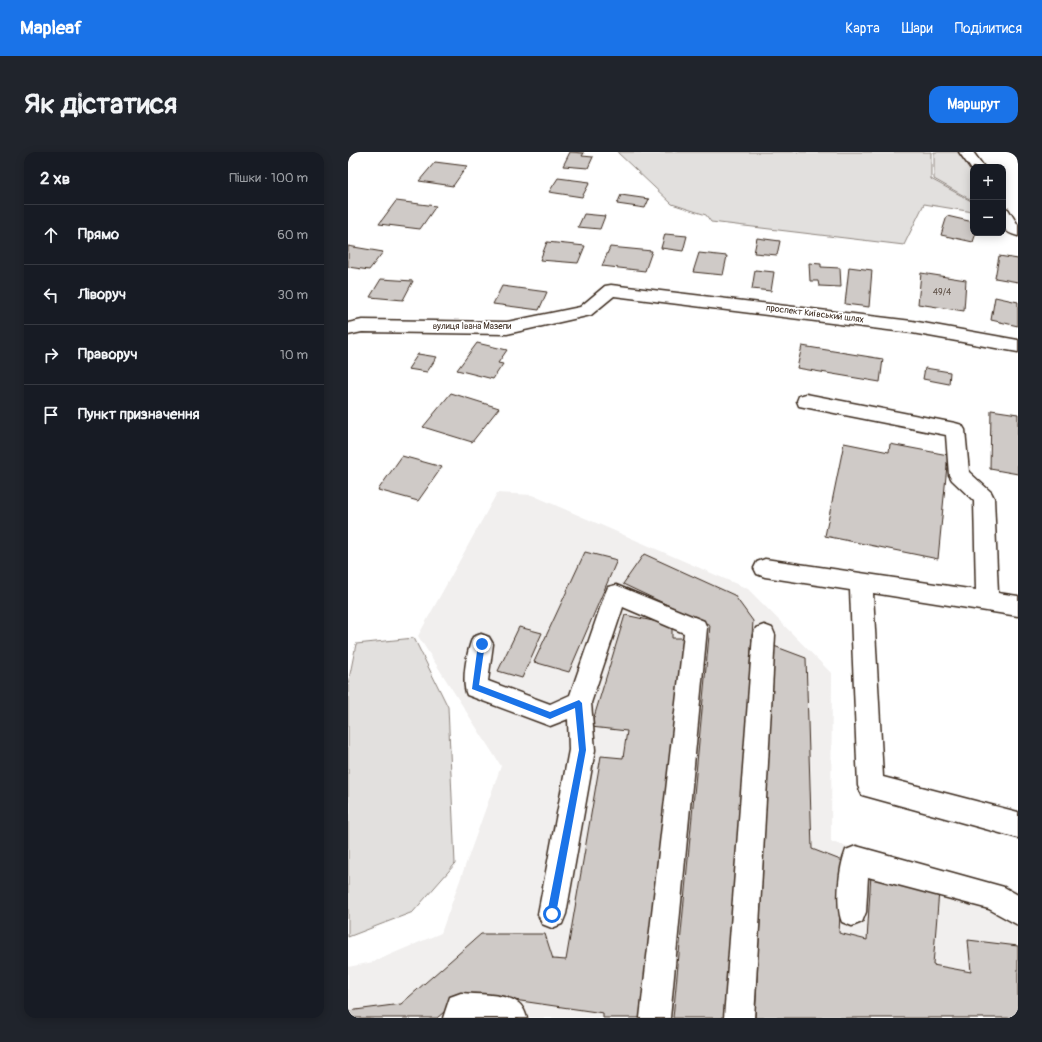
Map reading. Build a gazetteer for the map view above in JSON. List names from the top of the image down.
{
  "streets": {
    "street": ["проспект Київський шлях", "вулиця Івана Мазепи"]
  },
  "crossings": [
    ["проспект Київський шлях", "вулиця Івана Мазепи"]
  ],
  "house_numbers": ["49/4"],
  "page": {
    "header": "Mapleaf",
    "nav": ["Карта", "Шари", "Поділитися"],
    "buttons": "Маршрут",
    "title": "Як дістатися",
    "heading": ["2 хв", "Пішки · 100 m"],
    "map_buttons": ["+", "−"],
    "list": [
      ["Прямо", "60 m"],
      ["Ліворуч", "30 m"],
      ["Праворуч", "10 m"],
      "Пункт призначення"
    ]
  }
}
